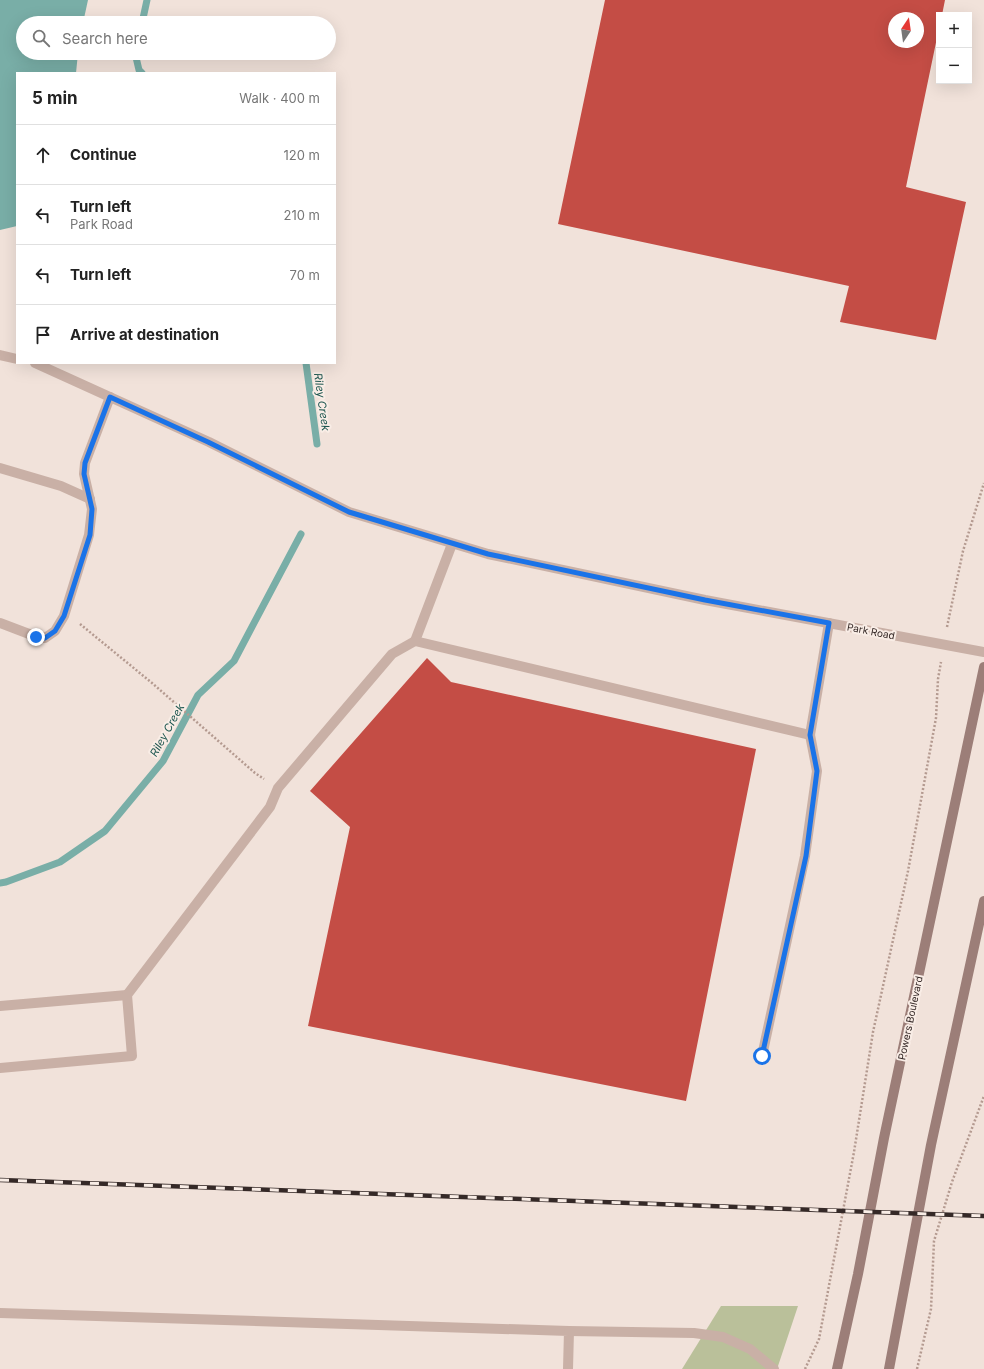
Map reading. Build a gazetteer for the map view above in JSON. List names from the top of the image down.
{
  "streets": {
    "main road": ["Powers Boulevard"],
    "street": ["Park Road"]
  },
  "water": ["Riley Creek"],
  "north": "top",
  "page": {
    "map_buttons": ["+", "−"],
    "search": "Search here",
    "heading": ["5 min", "Walk · 400 m"],
    "list": [
      ["Continue", "120 m"],
      ["Turn left", "Park Road", "210 m"],
      ["Turn left", "70 m"],
      "Arrive at destination"
    ]
  }
}
